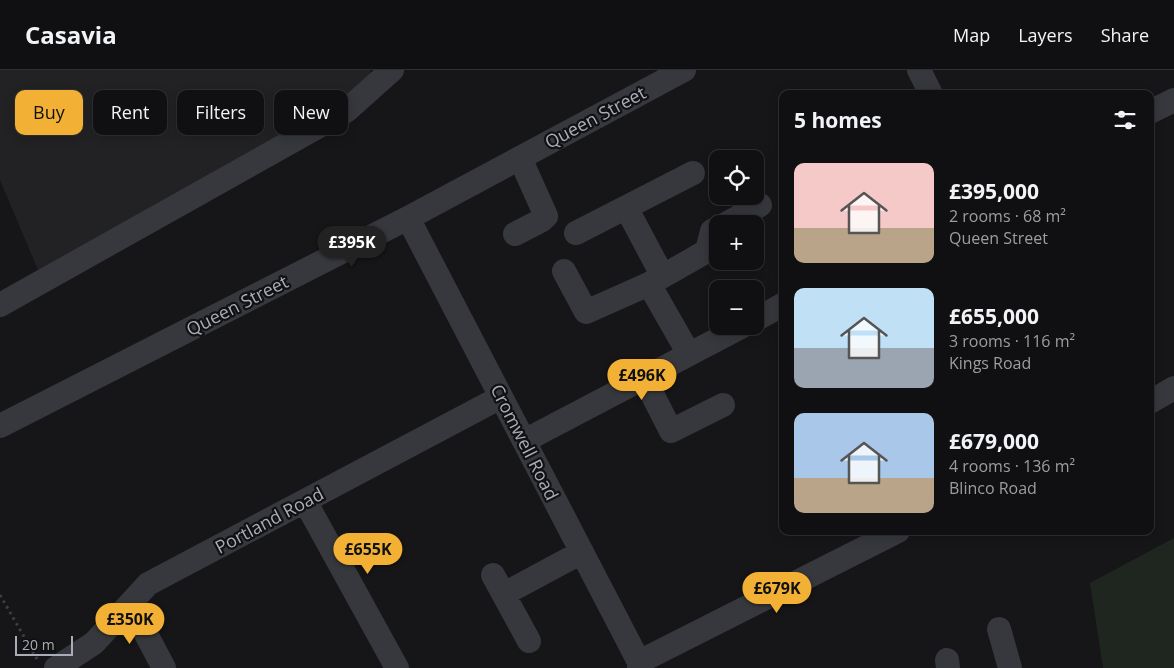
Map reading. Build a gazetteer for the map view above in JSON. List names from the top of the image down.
{
  "streets": {
    "street": ["Queen Street", "Cromwell Road", "Portland Road"]
  },
  "crossings": [
    ["Queen Street", "Cromwell Road"],
    ["Cromwell Road", "Portland Road"]
  ],
  "scale_bar": "20 m",
  "page": {
    "header": "Casavia",
    "nav": ["Map", "Layers", "Share"],
    "chip": [
      "Buy",
      "Rent",
      "Filters",
      "New"
    ],
    "heading": "5 homes",
    "map_buttons": ["+", "−"],
    "list": [
      {
        "name": "£395,000",
        "note": "2 rooms · 68 m² · Queen Street"
      },
      {
        "name": "£655,000",
        "note": "3 rooms · 116 m² · Kings Road"
      },
      {
        "name": "£679,000",
        "note": "4 rooms · 136 m² · Blinco Road"
      }
    ],
    "price": [
      "£395K",
      "£496K",
      "£655K",
      "£679K",
      "£350K"
    ],
    "scale": "20 m"
  }
}
